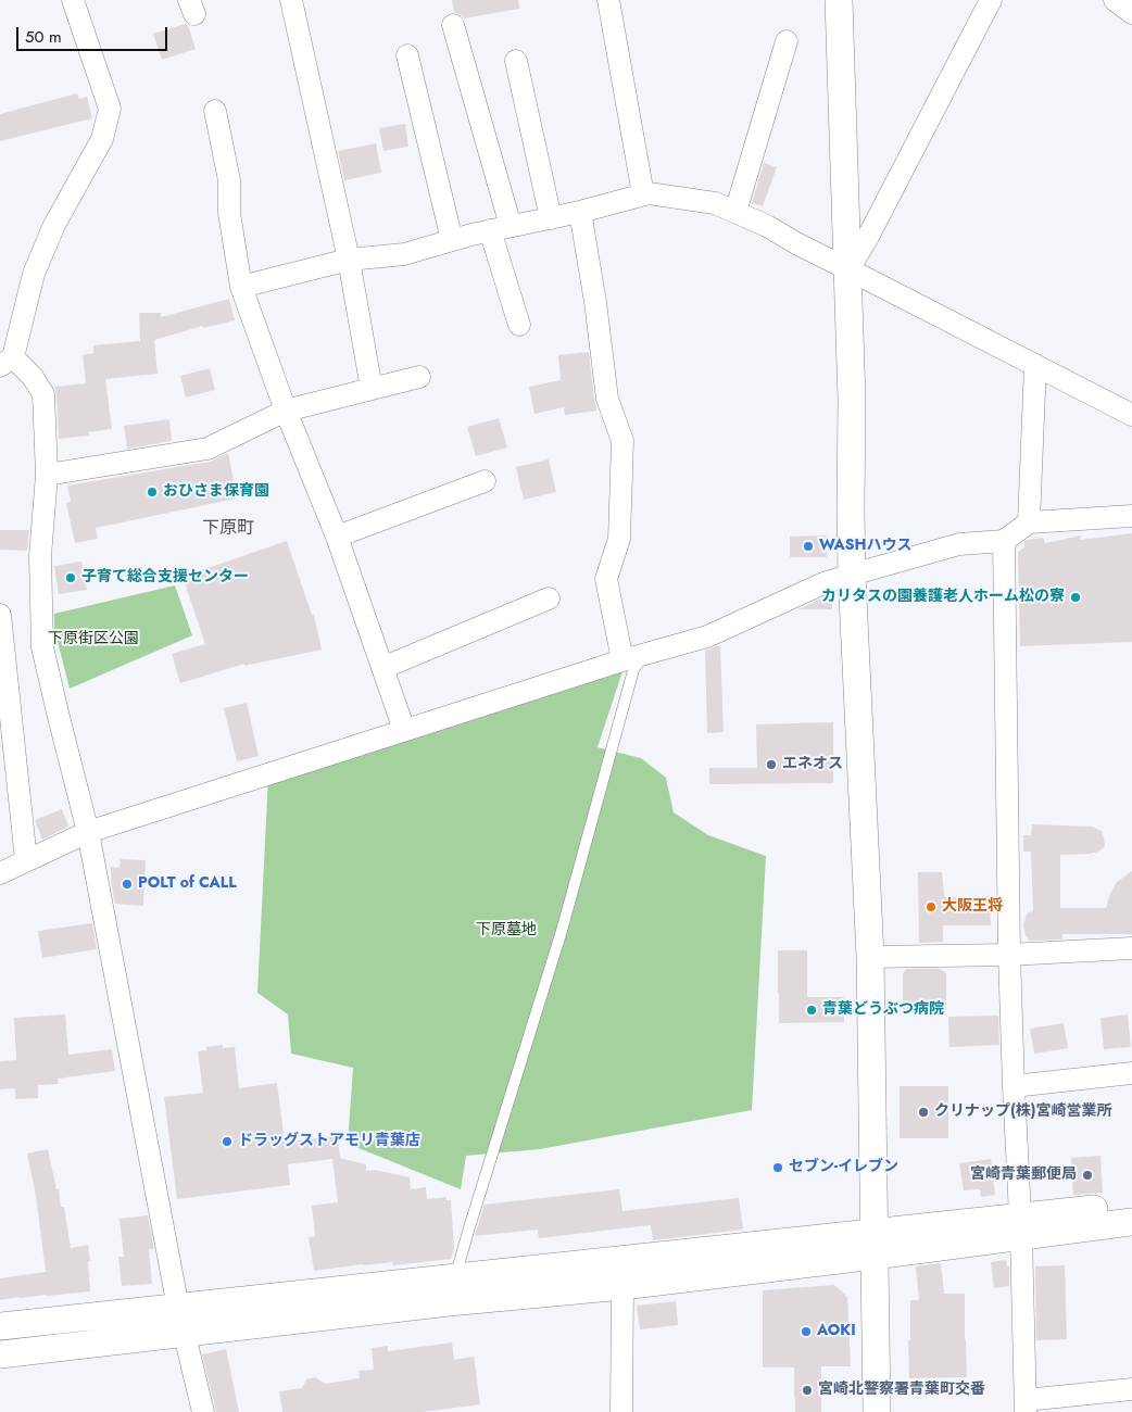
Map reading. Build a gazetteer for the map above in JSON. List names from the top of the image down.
{
  "districts": ["下原町"],
  "parks": ["下原街区公園", "下原墓地"],
  "places": [
    "おひさま保育園",
    "WASHハウス",
    "子育て総合支援センター",
    "カリタスの園養護老人ホーム松の寮",
    "エネオス",
    "POLT of CALL",
    "大阪王将",
    "青葉どうぶつ病院",
    "クリナップ(株)宮崎営業所",
    "ドラッグストアモリ青葉店",
    "セブン-イレブン",
    "宮崎青葉郵便局",
    "AOKI",
    "宮崎北警察署青葉町交番"
  ],
  "scale_bar": "50 m"
}
